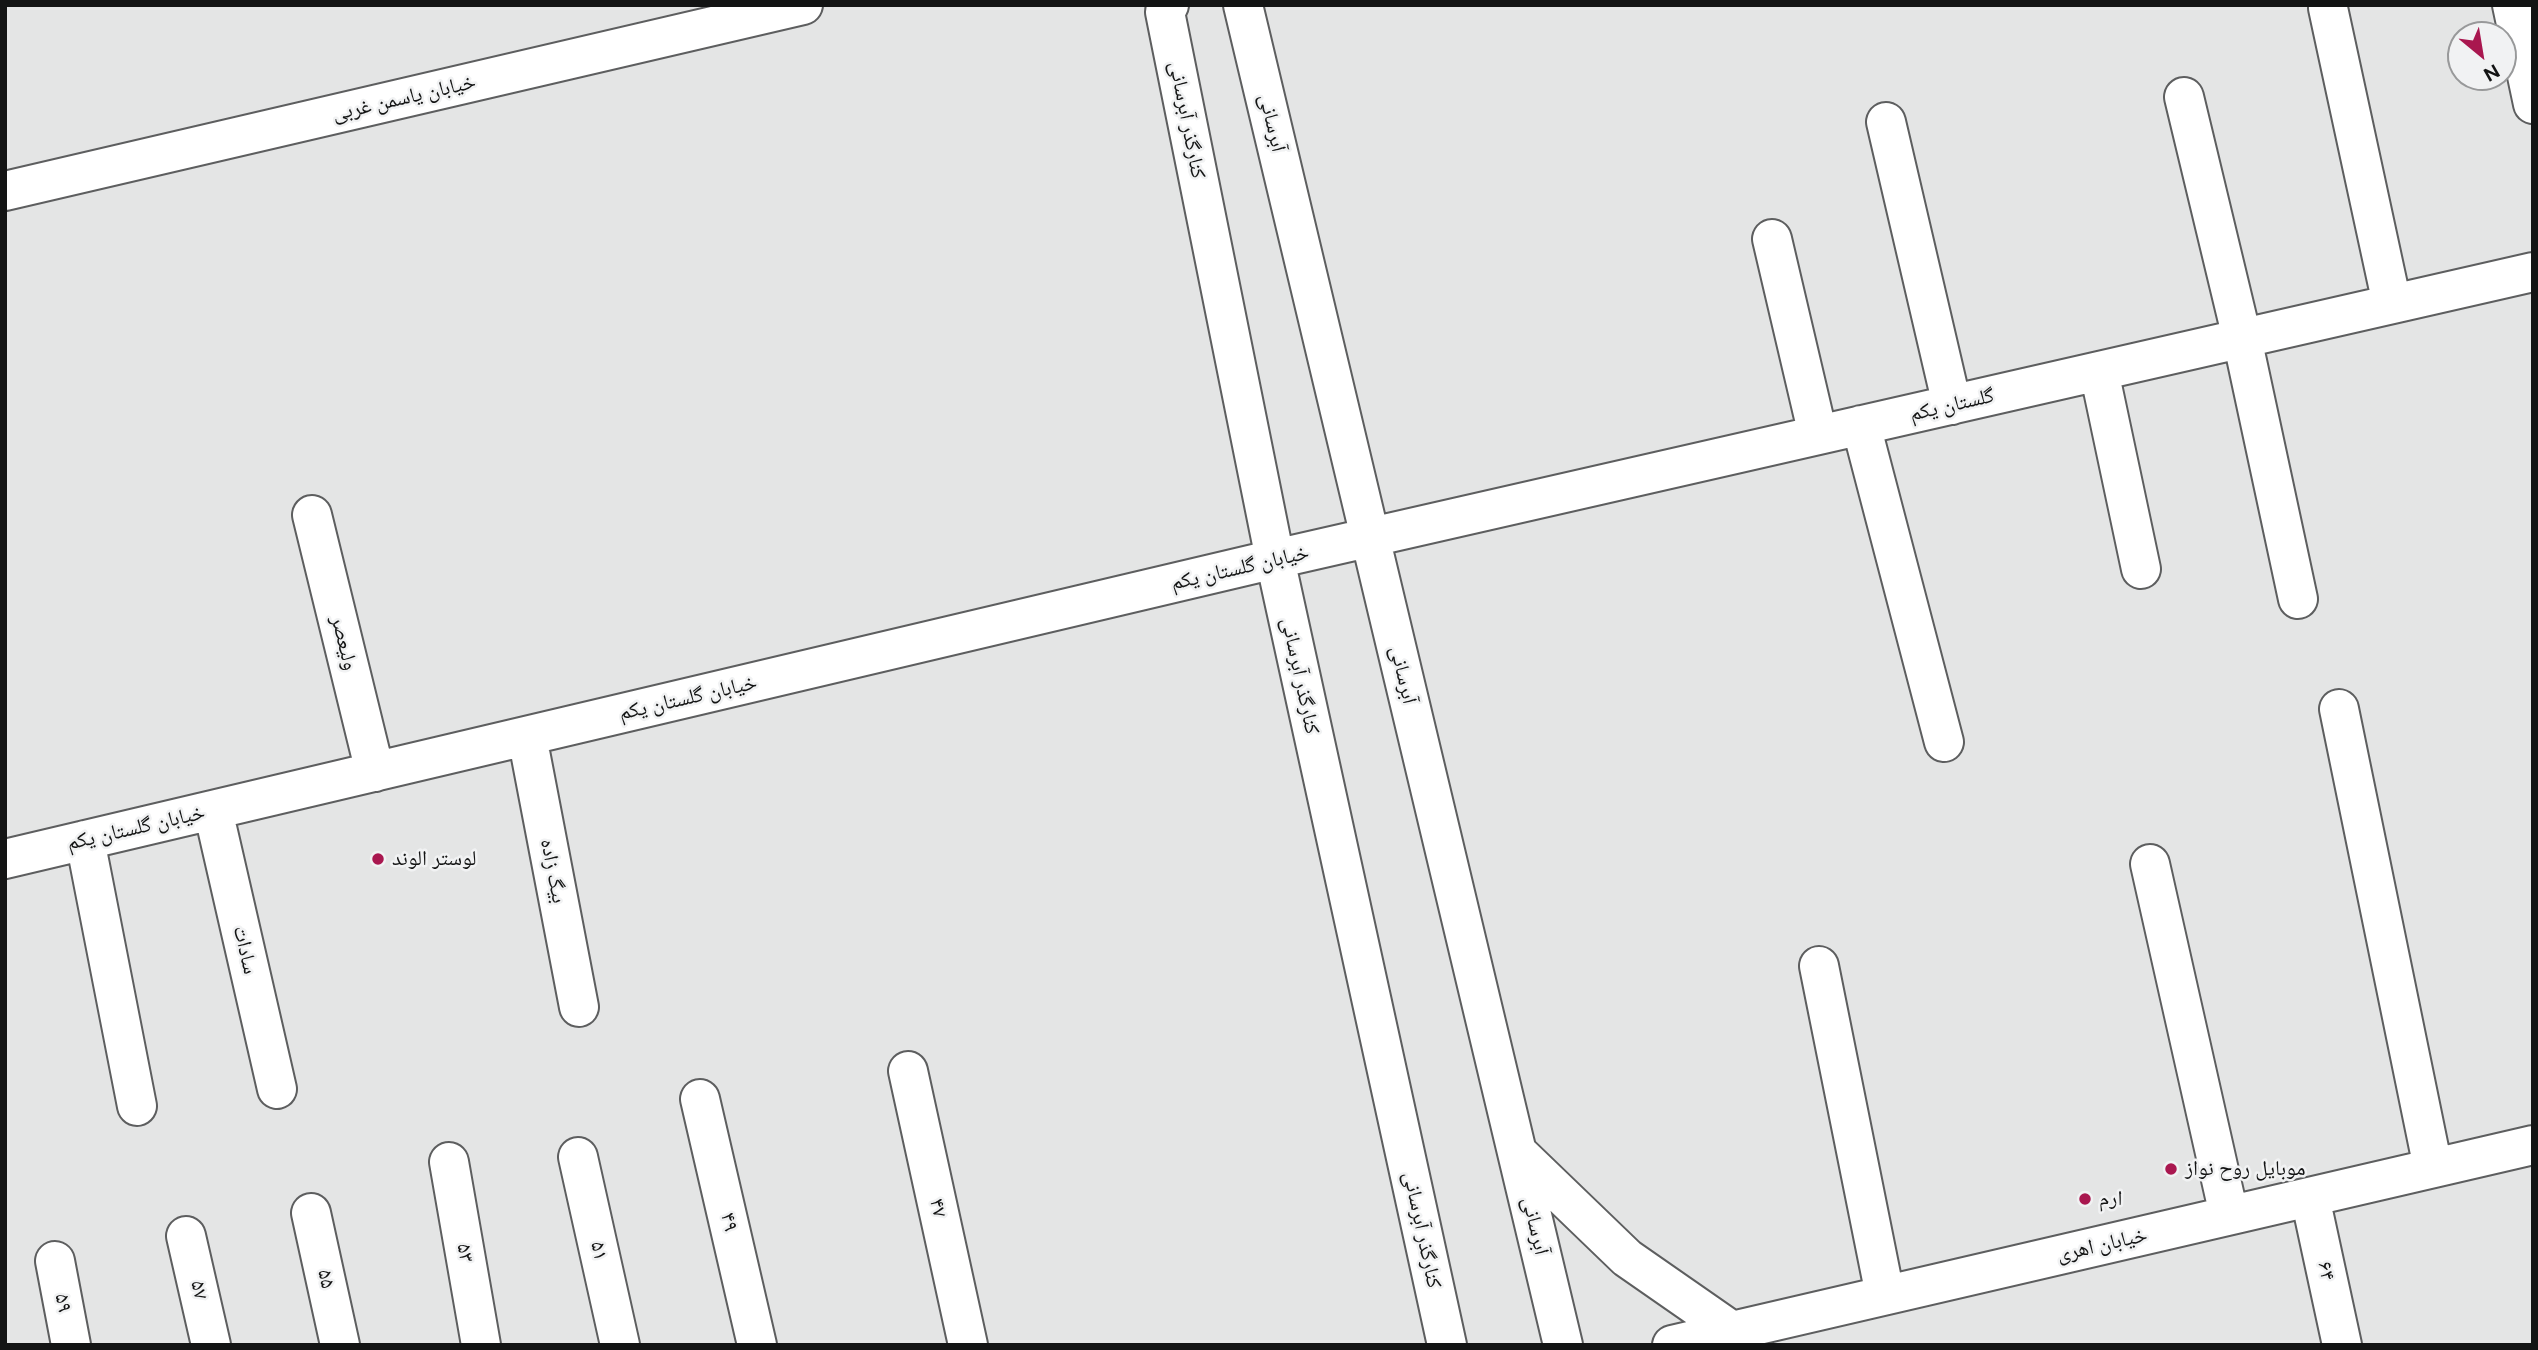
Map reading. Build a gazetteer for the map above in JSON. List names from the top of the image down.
{
  "streets": {
    "street": [
      "خیابان یاسمن غربی",
      "کنارگذر آبرسانی",
      "آبرسانی",
      "گلستان یکم",
      "خیابان گلستان یکم",
      "ولیعصر",
      "بیگ زاده",
      "سادات",
      "۴۷",
      "۴۹",
      "خیابان اهری",
      "۵۱",
      "۵۳",
      "۶۴",
      "۵۵",
      "۵۷",
      "۵۹"
    ]
  },
  "crossings": [
    ["کنارگذر آبرسانی", "خیابان گلستان یکم"],
    ["آبرسانی", "گلستان یکم"],
    ["آبرسانی", "خیابان گلستان یکم"],
    ["گلستان یکم", "خیابان گلستان یکم"],
    ["خیابان گلستان یکم", "ولیعصر"],
    ["خیابان گلستان یکم", "بیگ زاده"],
    ["خیابان گلستان یکم", "سادات"],
    ["خیابان اهری", "۶۴"]
  ],
  "places": ["لوستر الوند", "موبایل روح نواز", "ارم"],
  "north": "bottom right"
}
